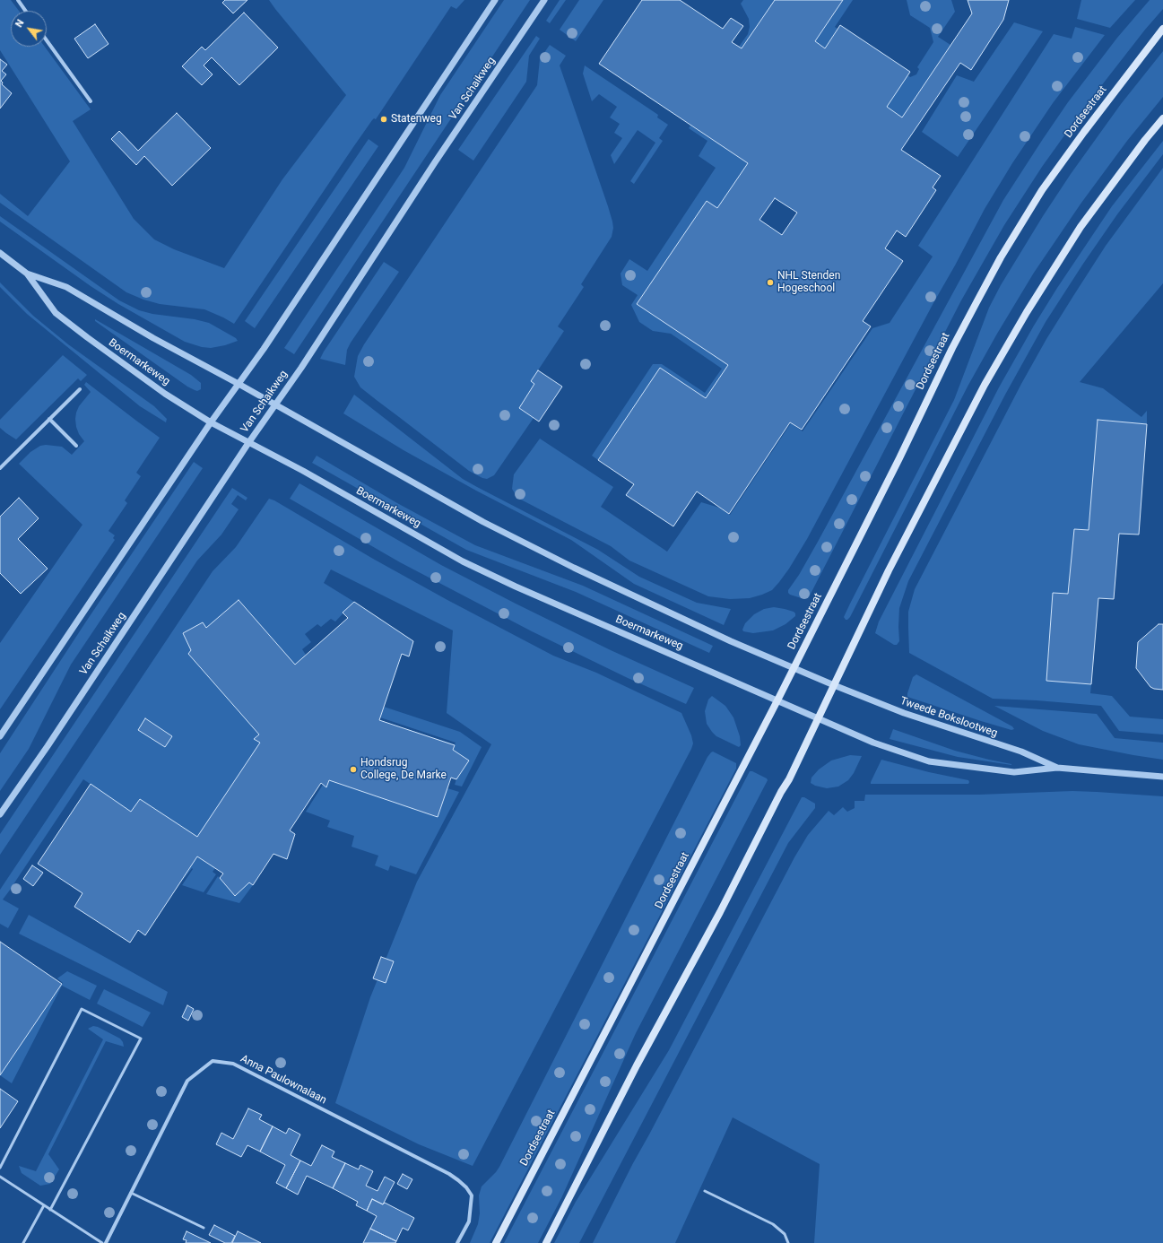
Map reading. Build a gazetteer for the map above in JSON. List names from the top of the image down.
{
  "streets": {
    "main road": ["Dordsestraat"],
    "street": [
      "Van Schaikweg",
      "Boermarkeweg",
      "Tweede Bokslootweg",
      "Anna Paulownalaan"
    ]
  },
  "crossings": [
    ["Van Schaikweg", "Boermarkeweg"],
    ["Dordsestraat", "Boermarkeweg"],
    ["Dordsestraat", "Tweede Bokslootweg"],
    ["Boermarkeweg", "Tweede Bokslootweg"]
  ],
  "places": ["Statenweg", "NHL Stenden Hogeschool", "Hondsrug College, De Marke"],
  "north": "top left"
}
